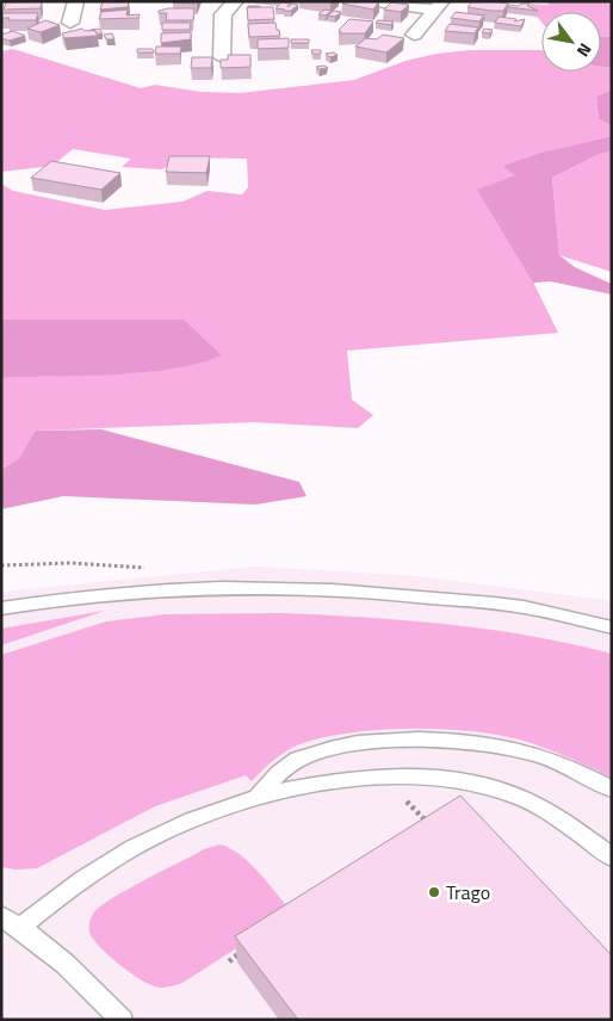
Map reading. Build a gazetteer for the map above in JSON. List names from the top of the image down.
{
  "places": ["Trago"],
  "north": "bottom right"
}
